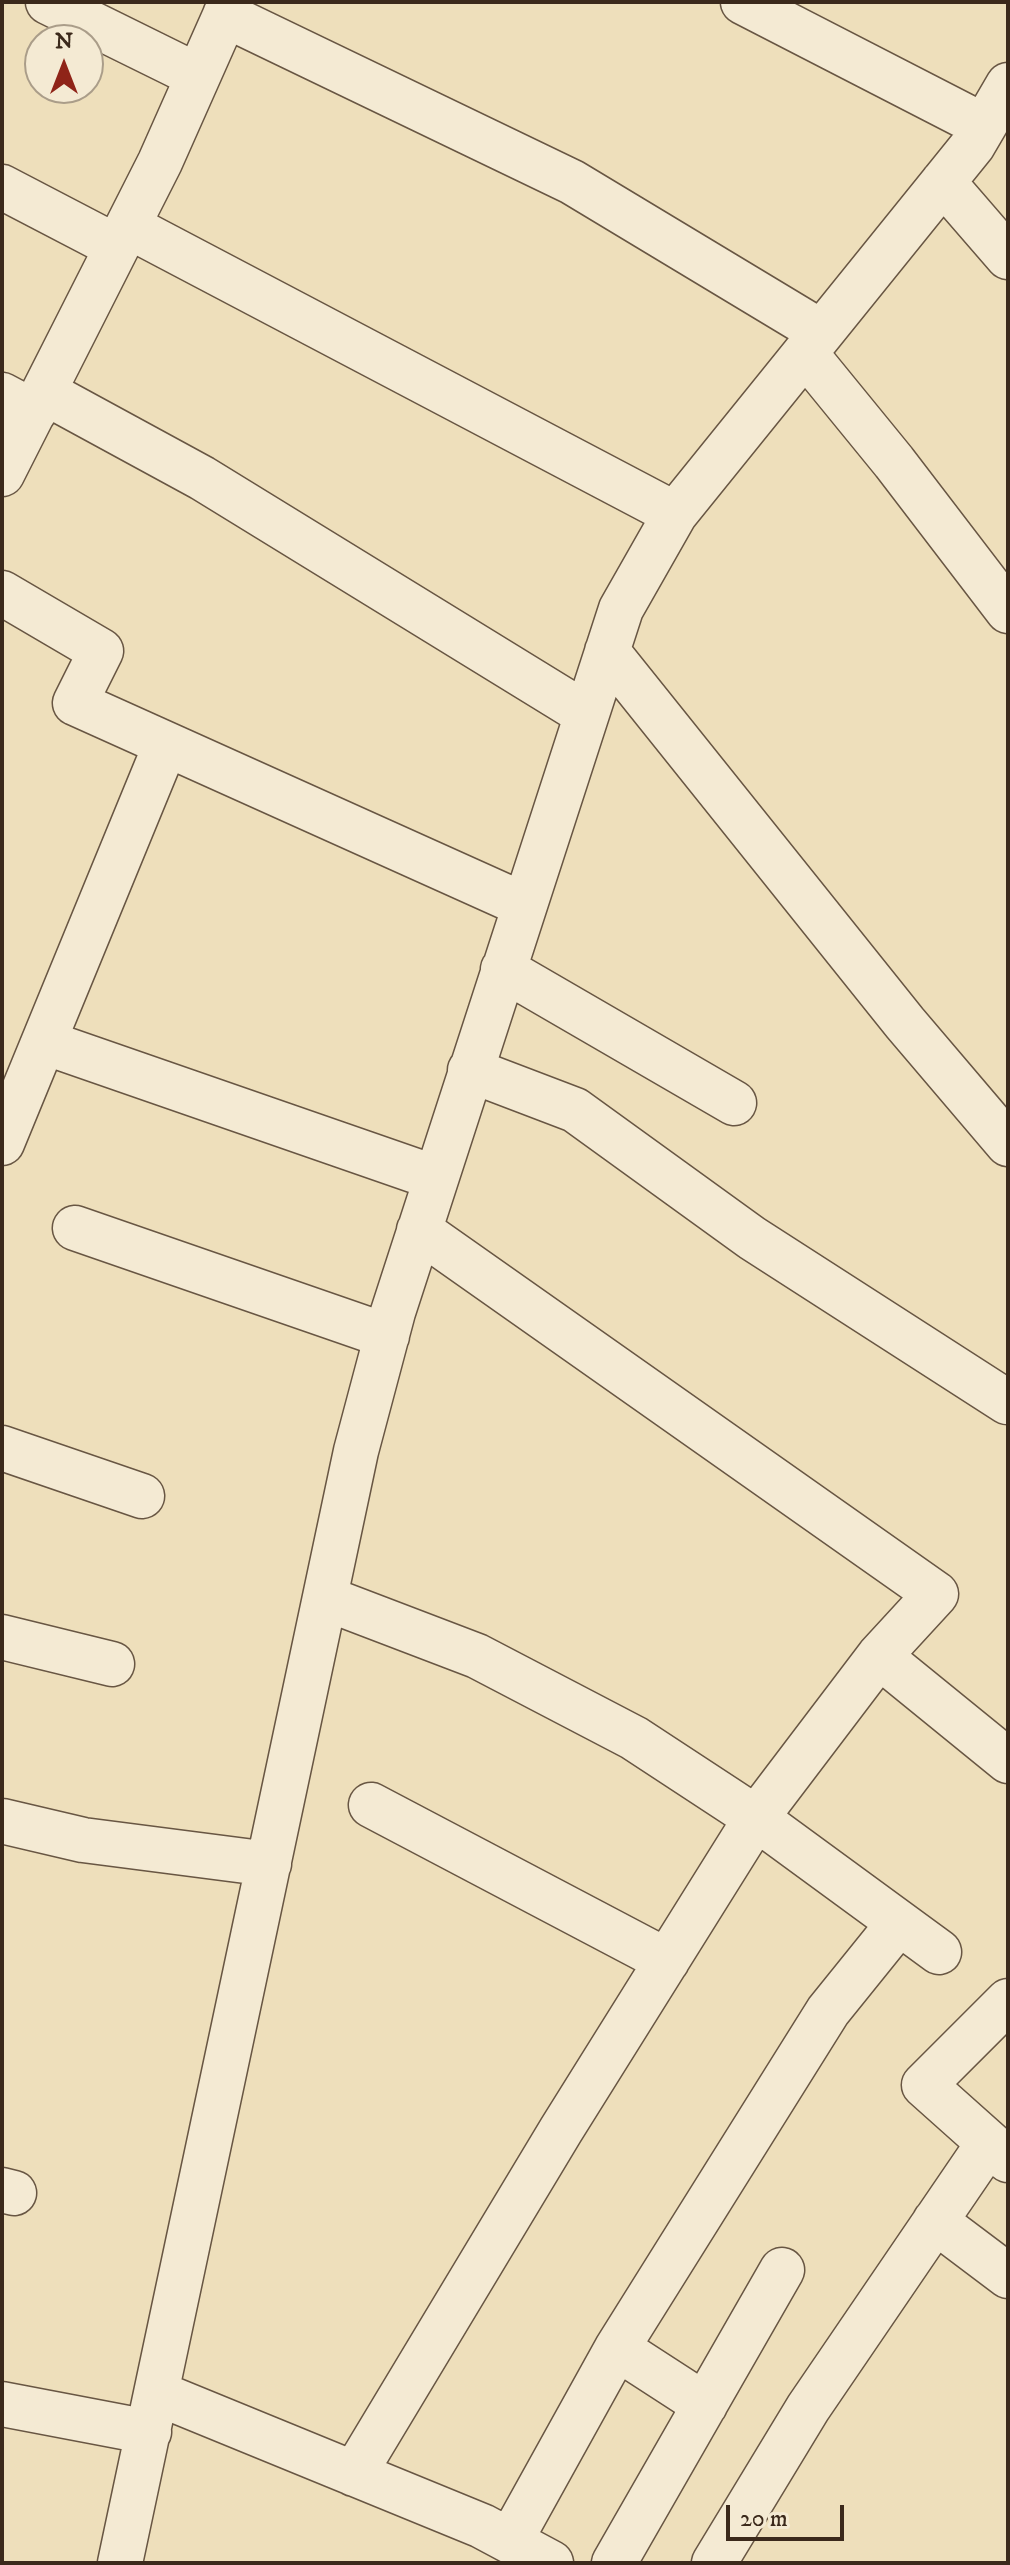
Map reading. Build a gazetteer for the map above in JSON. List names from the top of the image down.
{
  "scale_bar": "20 m",
  "north": "top"
}
